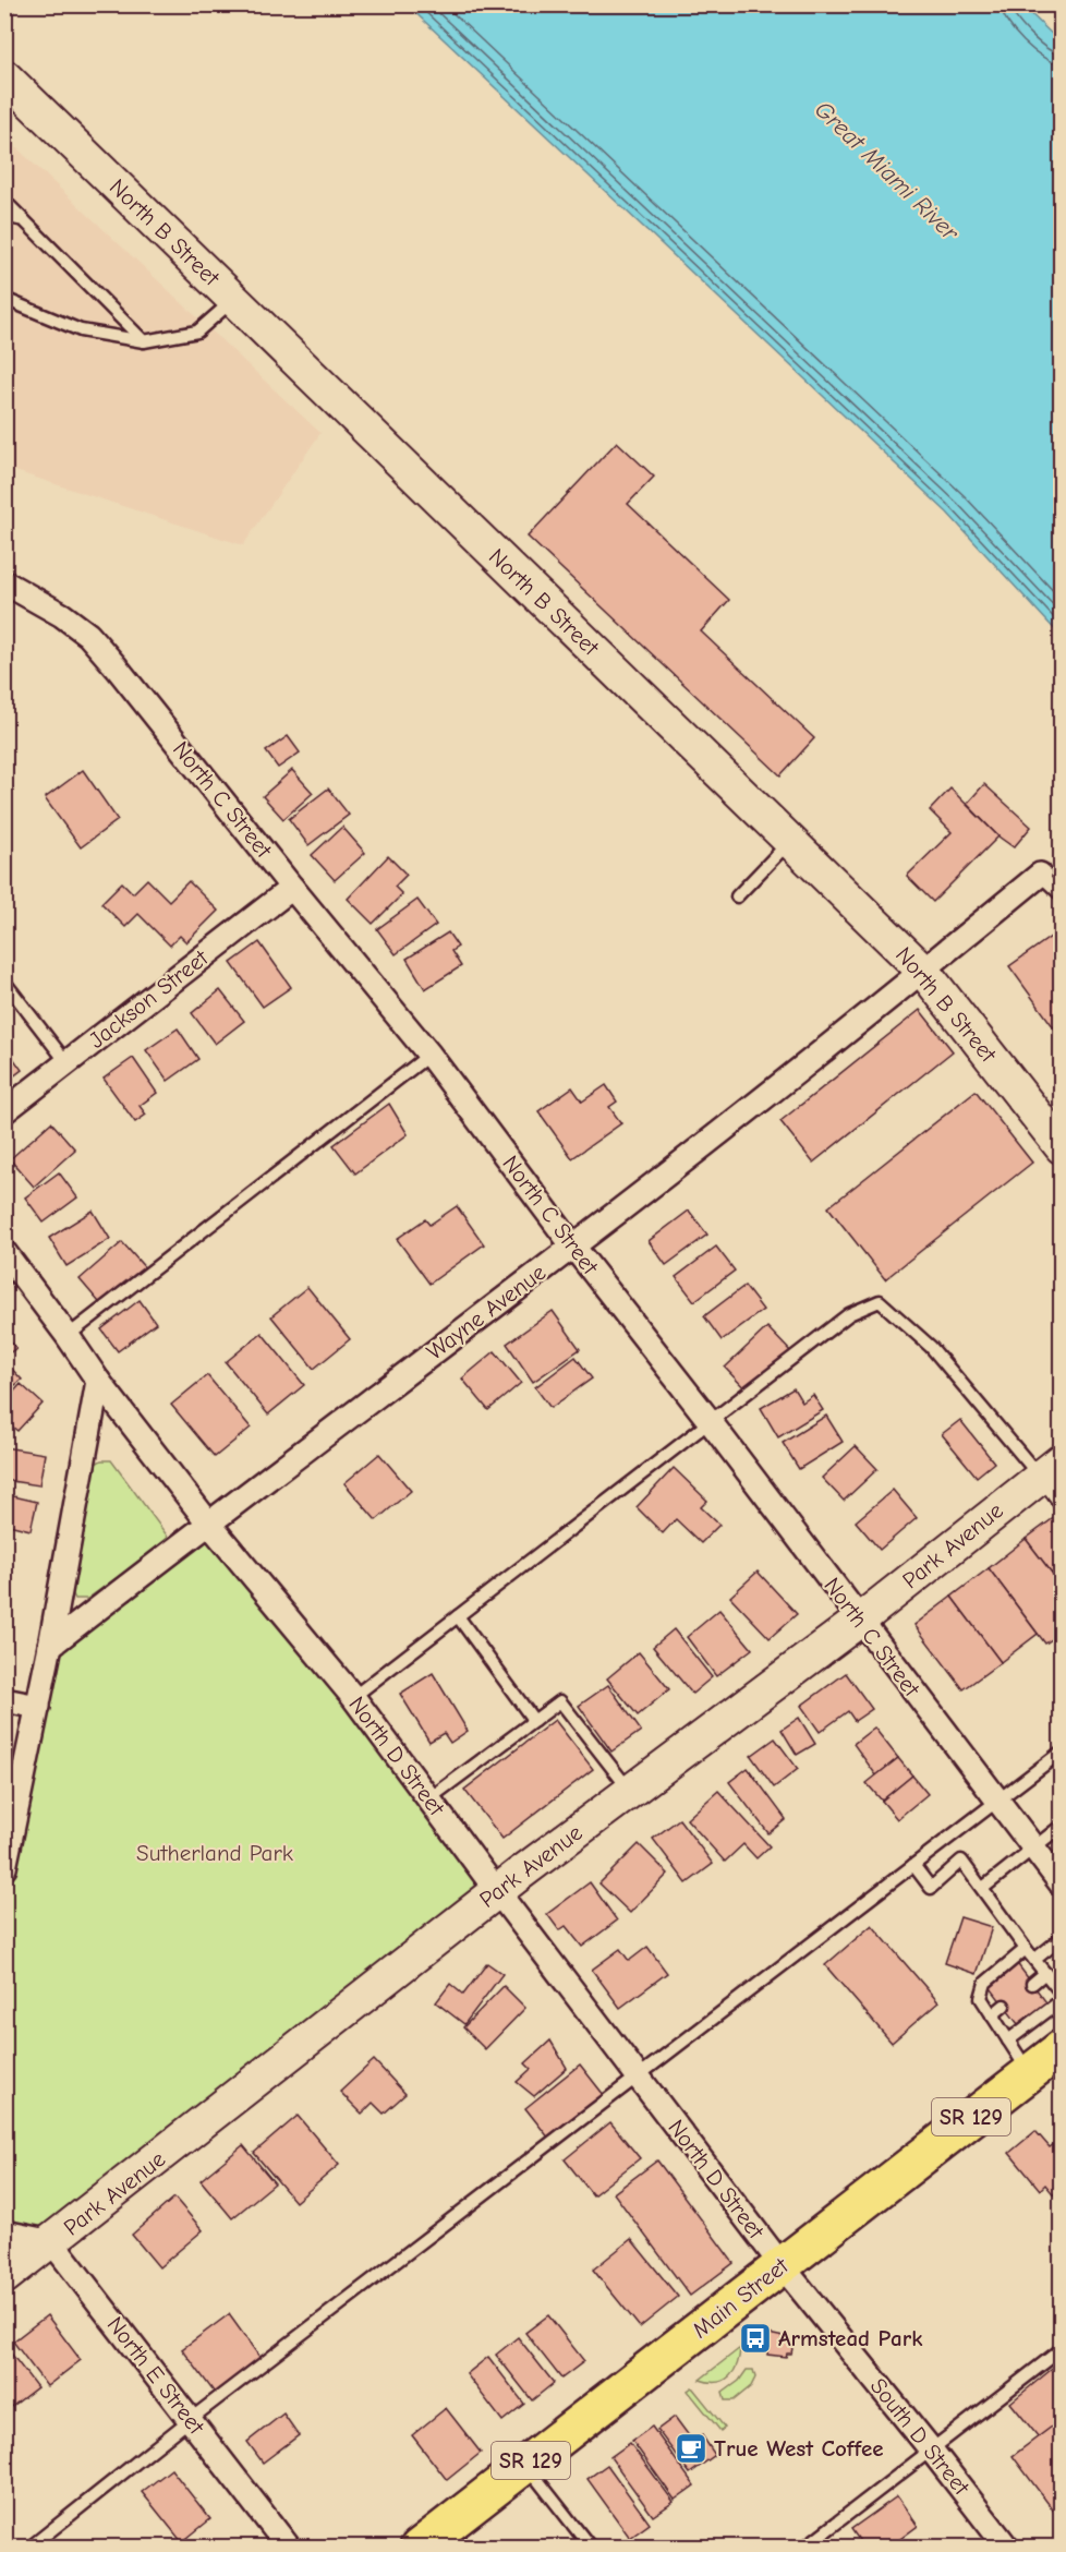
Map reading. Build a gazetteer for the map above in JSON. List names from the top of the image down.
{
  "streets": {
    "main road": [
      "North B Street",
      "Park Avenue",
      "SR 129",
      "Main Street"
    ],
    "street": [
      "North C Street",
      "Jackson Street",
      "Wayne Avenue",
      "North D Street",
      "North E Street",
      "South D Street"
    ]
  },
  "crossings": [
    ["North B Street", "Wayne Avenue"],
    ["North C Street", "Jackson Street"],
    ["North C Street", "Wayne Avenue"],
    ["North C Street", "Park Avenue"],
    ["Wayne Avenue", "North D Street"],
    ["Park Avenue", "North D Street"],
    ["Park Avenue", "North E Street"],
    ["North D Street", "Main Street"],
    ["North D Street", "South D Street"],
    ["Main Street", "South D Street"]
  ],
  "water": ["Great Miami River"],
  "parks": ["Sutherland Park"],
  "places": {
    "bus stop": ["Armstead Park"],
    "cafe": ["True West Coffee"]
  }
}
